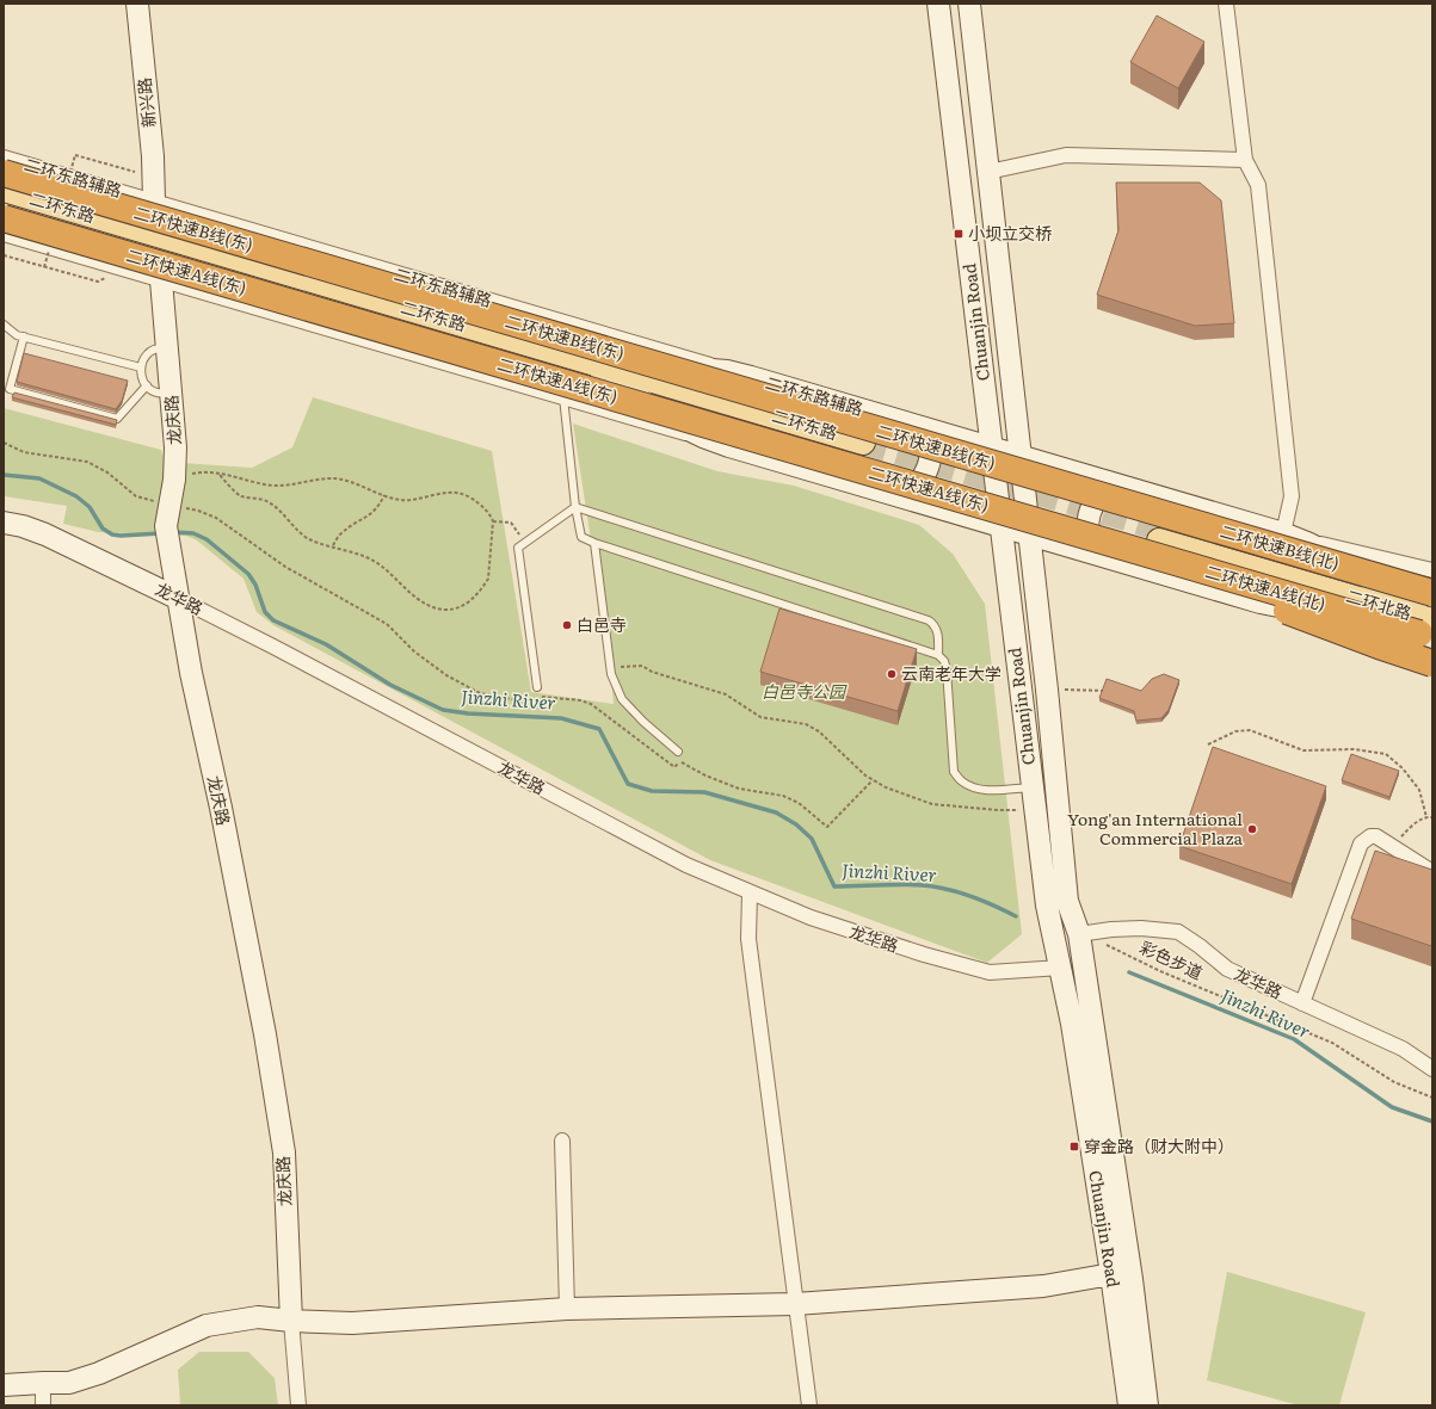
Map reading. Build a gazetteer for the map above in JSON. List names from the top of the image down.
{
  "streets": {
    "highway": [
      "二环快速B线(东)",
      "二环快速A线(东)",
      "二环快速B线(北)",
      "二环快速A线(北)"
    ],
    "main road": ["二环东路", "二环北路"],
    "street": [
      "新兴路",
      "二环东路辅路",
      "Chuanjin Road",
      "龙庆路",
      "龙华路"
    ],
    "path": ["彩色步道"]
  },
  "crossings": [
    ["新兴路", "二环东路辅路"],
    ["二环东路辅路", "二环快速B线(东)"],
    ["二环东路辅路", "Chuanjin Road"],
    ["二环东路辅路", "二环快速B线(北)"],
    ["二环快速B线(东)", "二环快速B线(北)"],
    ["二环快速A线(东)", "二环快速A线(北)"],
    ["Chuanjin Road", "龙华路"],
    ["Chuanjin Road", "彩色步道"],
    ["龙庆路", "龙华路"],
    ["二环快速B线(北)", "二环快速A线(北)"],
    ["二环快速B线(北)", "二环北路"],
    ["二环快速A线(北)", "二环北路"],
    ["龙华路", "彩色步道"]
  ],
  "water": ["Jinzhi River"],
  "parks": ["白邑寺公园"],
  "places": {
    "transit": ["小坝立交桥", "穿金路（财大附中）"],
    "other": ["白邑寺", "云南老年大学", "Yong'an International Commercial Plaza"]
  }
}
